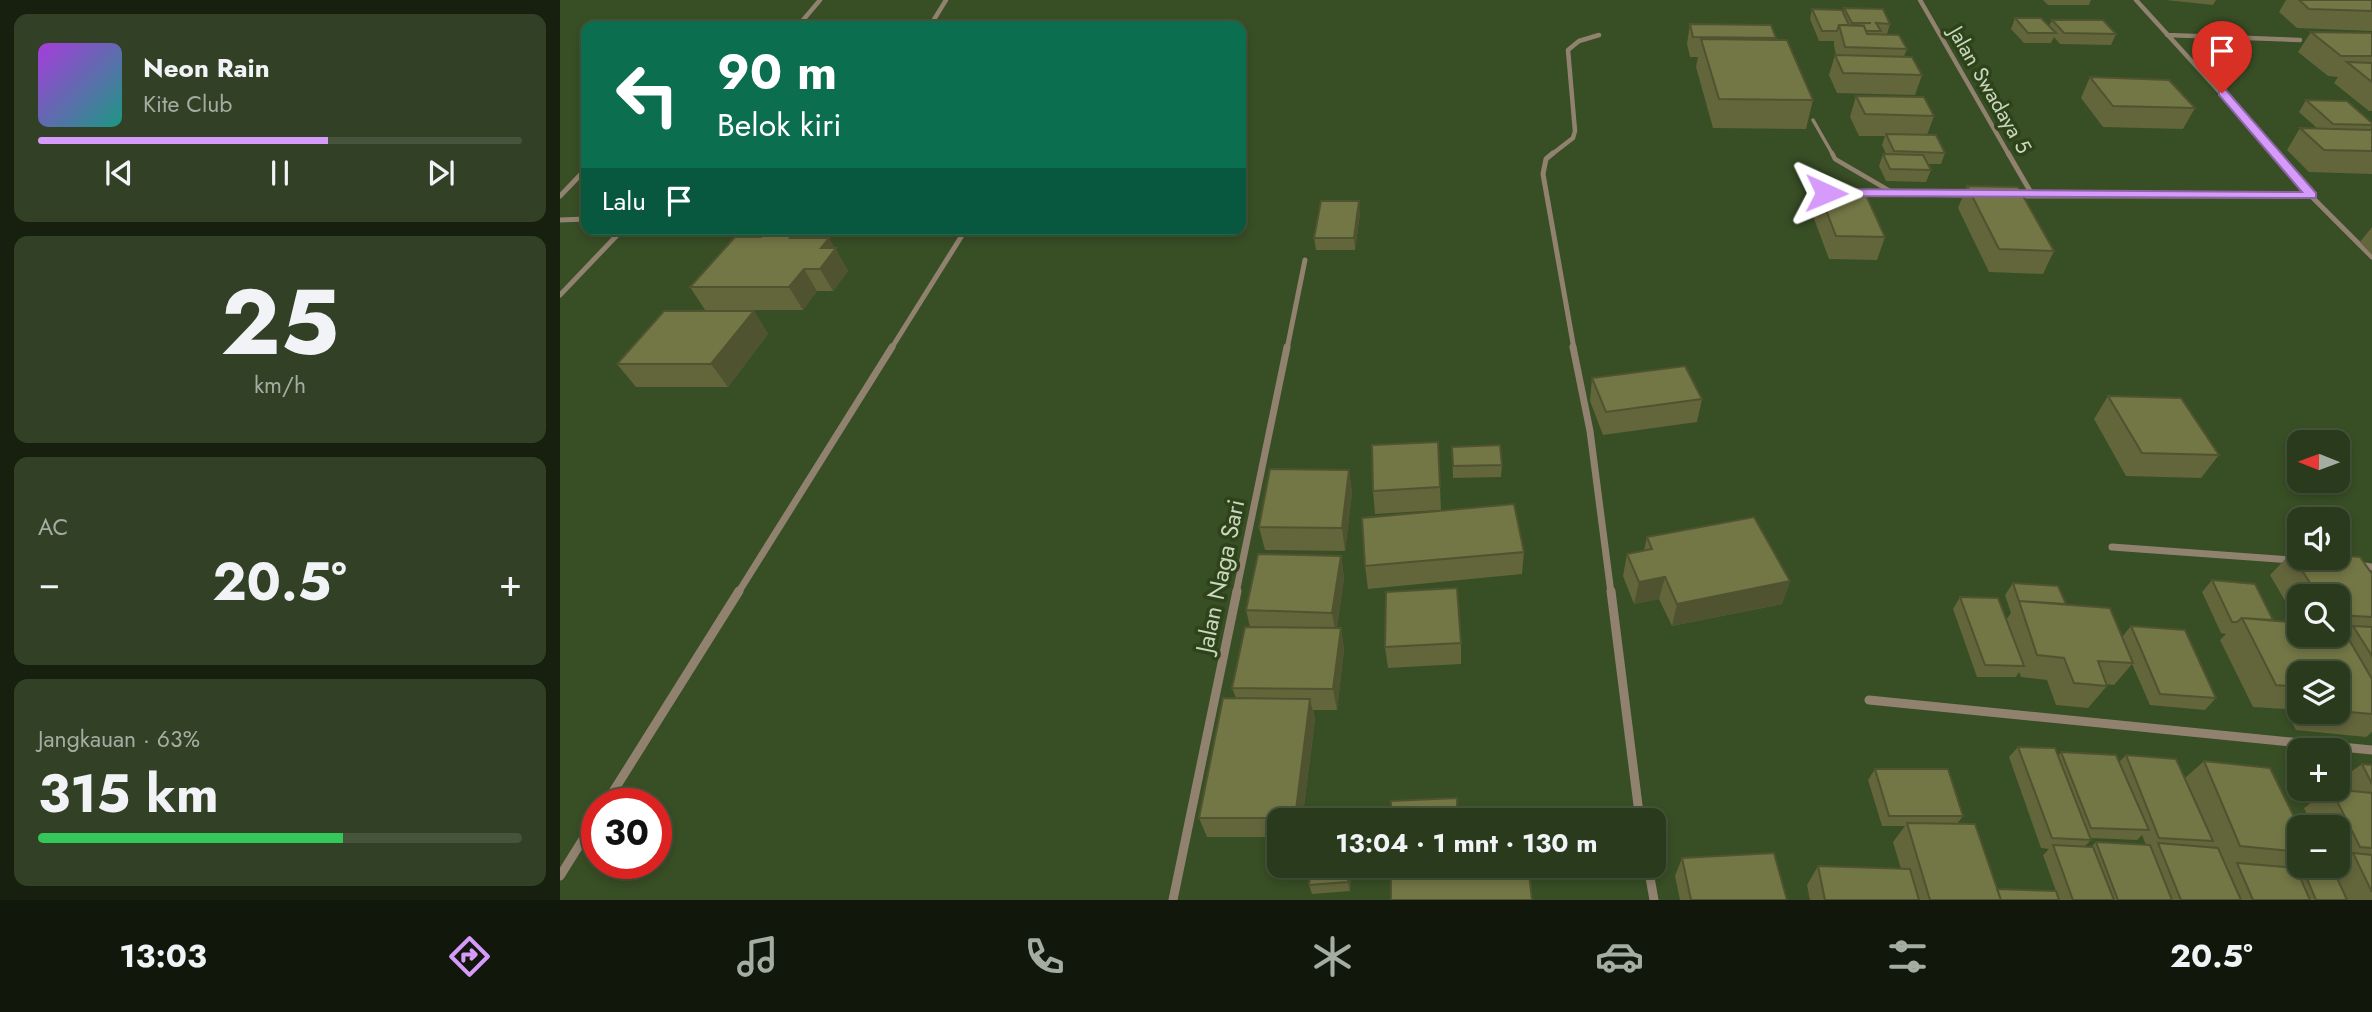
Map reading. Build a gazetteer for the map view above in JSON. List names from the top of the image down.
{
  "streets": {
    "street": ["Jalan Swadaya 5", "Jalan Naga Sari"]
  },
  "north": "left",
  "page": {
    "turn": ["90 m", "Belok kiri"],
    "song": ["Neon Rain", "Kite Club"],
    "then": "Lalu",
    "tile": [
      ["25", "km/h"],
      "AC",
      ["Jangkauan · 63%", "315 km"]
    ],
    "map_buttons": ["+", "−"],
    "heat": ["−", "20.5°", "+"],
    "limit": "30",
    "trip": "13:04 · 1 mnt · 130 m",
    "tabs": ["13:03", "20.5°"]
  }
}
